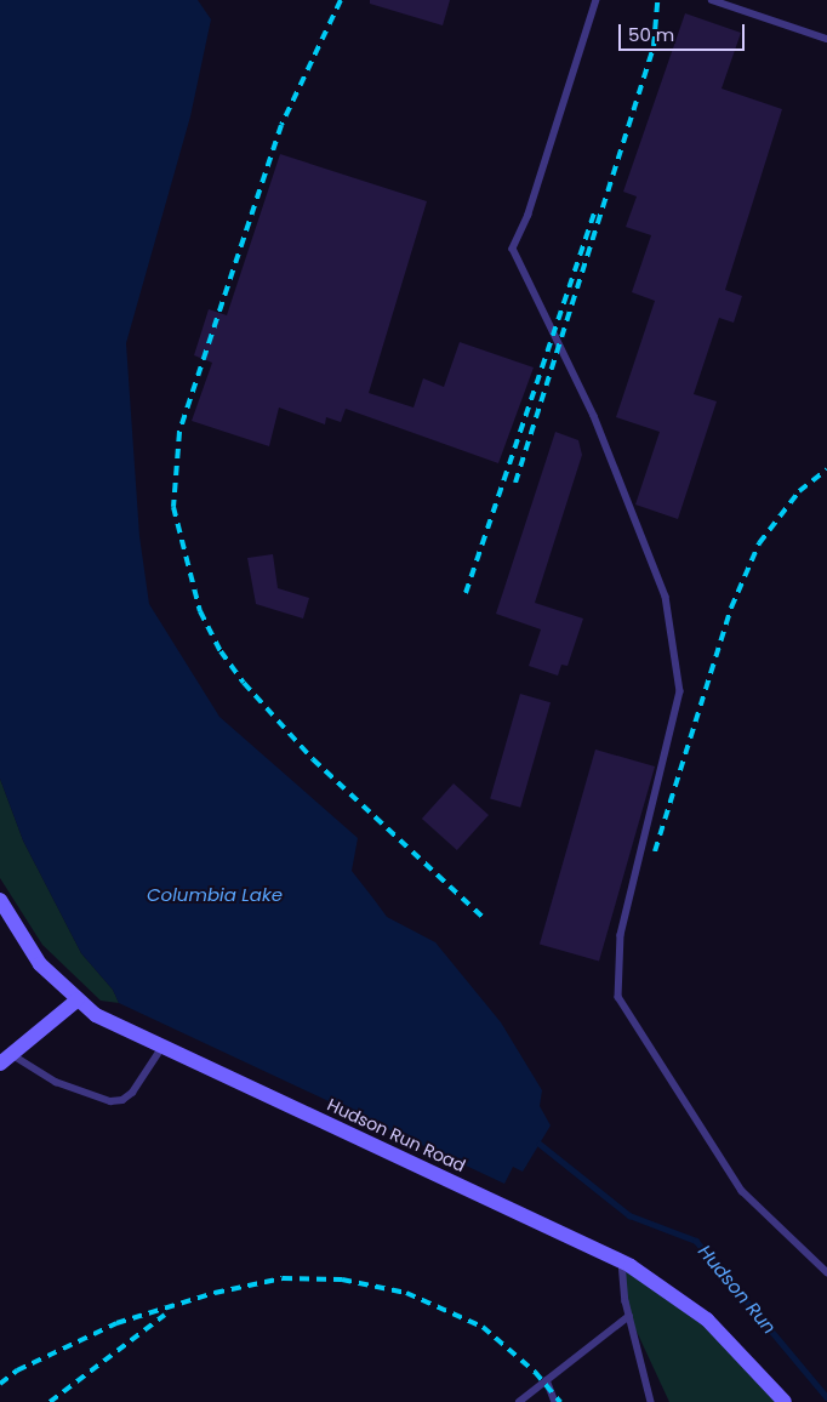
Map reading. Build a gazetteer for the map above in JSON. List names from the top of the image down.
{
  "streets": {
    "main road": ["Hudson Run Road"]
  },
  "water": ["Columbia Lake", "Hudson Run"],
  "scale_bar": "50 m"
}
